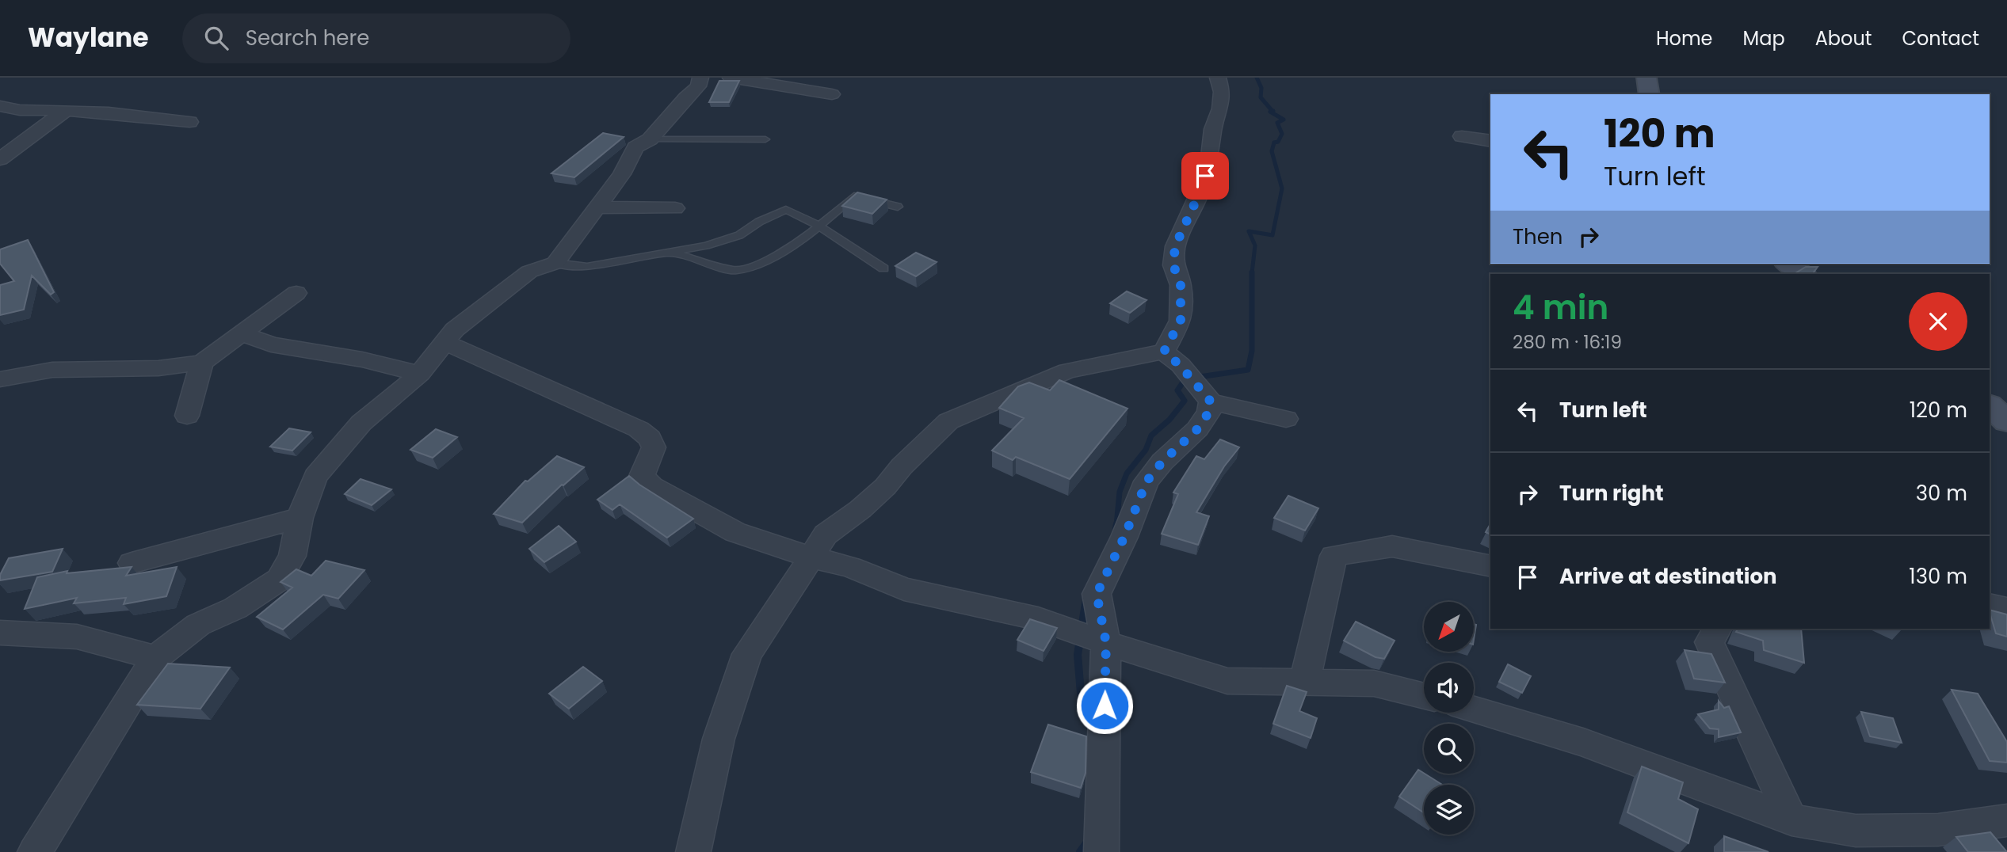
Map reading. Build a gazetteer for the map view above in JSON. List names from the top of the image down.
{
  "north": "bottom left",
  "page": {
    "header": "Waylane",
    "search": "Search here",
    "nav": [
      "Home",
      "Map",
      "About",
      "Contact"
    ],
    "turn": ["120 m", "Turn left"],
    "then": "Then",
    "heading": ["4 min", "280 m · 16:19"],
    "list": [
      {
        "name": "Turn left",
        "value": "120 m"
      },
      {
        "name": "Turn right",
        "value": "30 m"
      },
      {
        "name": "Arrive at destination",
        "value": "130 m"
      }
    ]
  }
}
